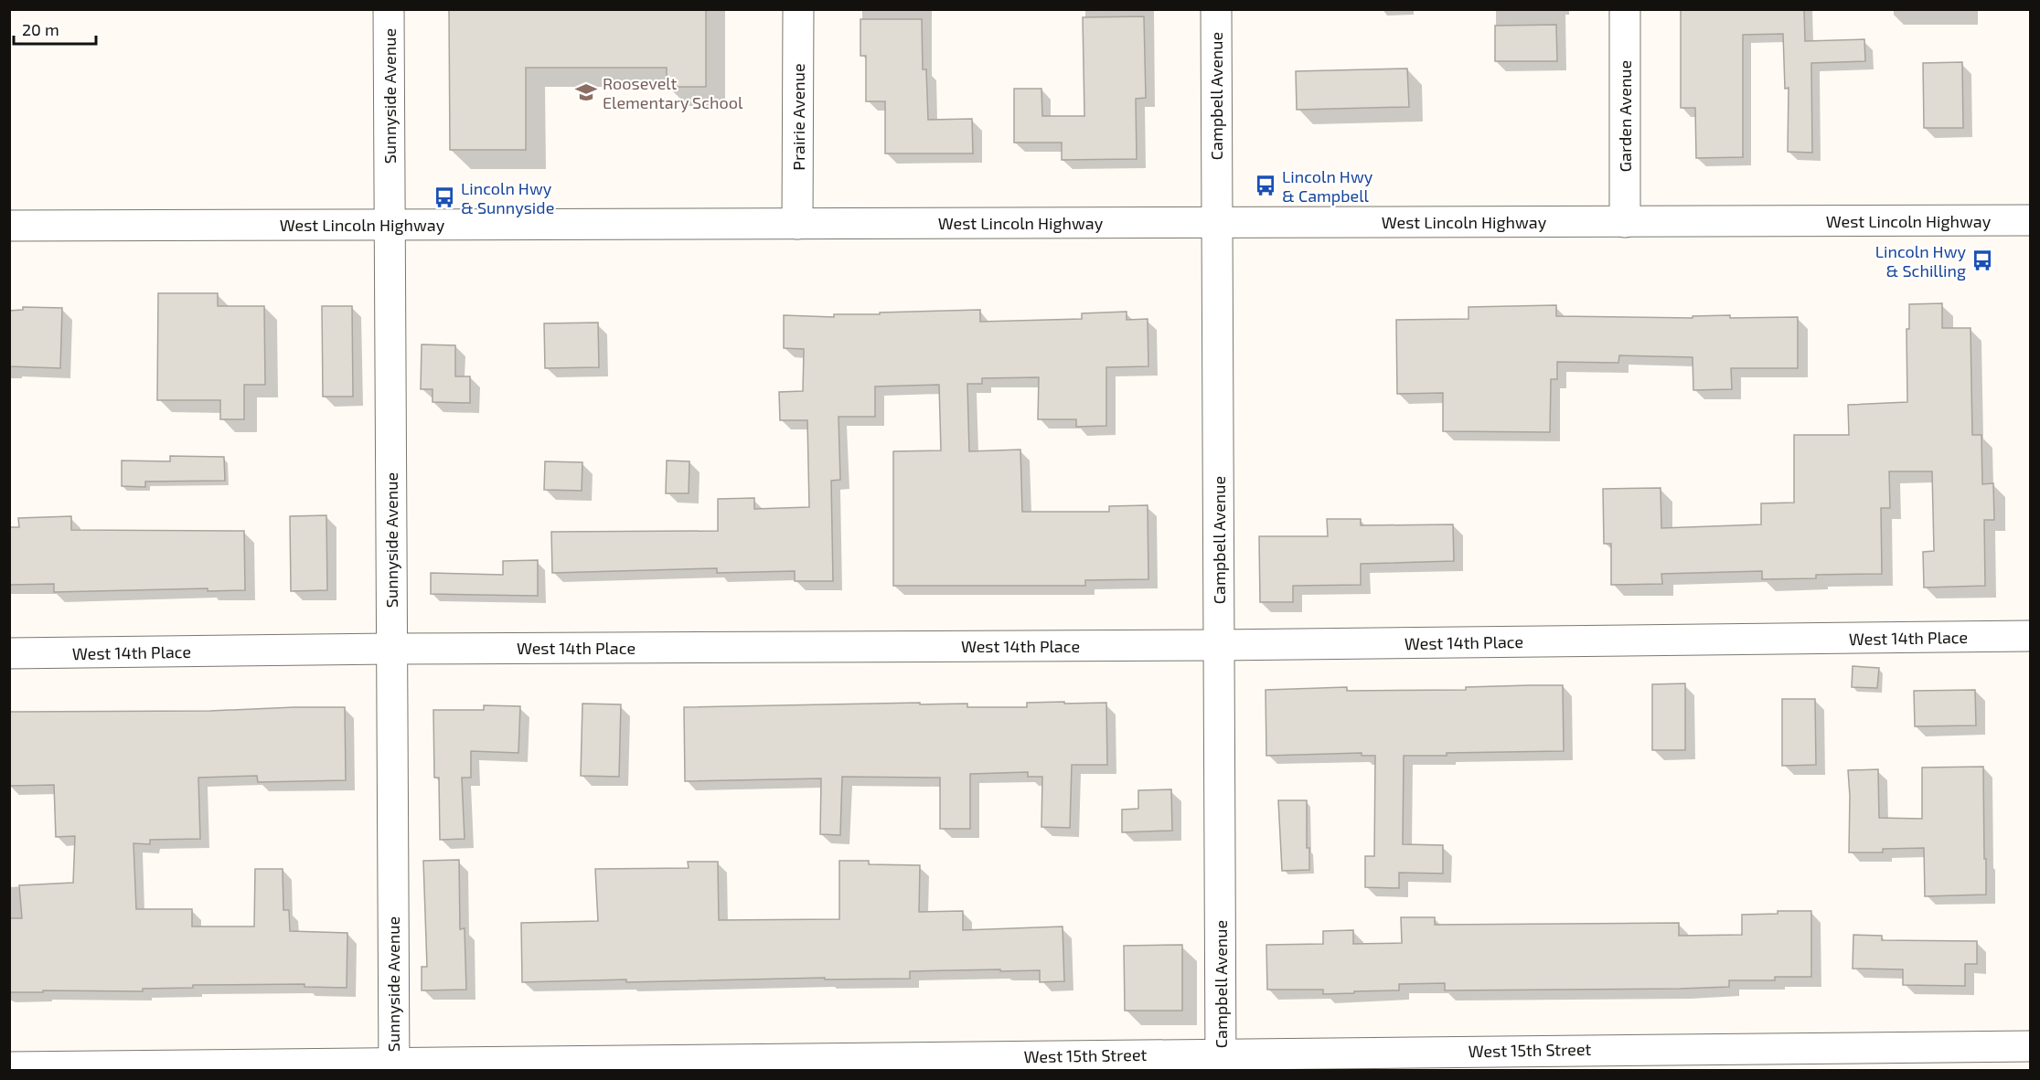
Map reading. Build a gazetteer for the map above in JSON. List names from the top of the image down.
{
  "streets": {
    "street": [
      "Sunnyside Avenue",
      "Campbell Avenue",
      "Garden Avenue",
      "Prairie Avenue",
      "West Lincoln Highway",
      "West 14th Place",
      "West 15th Street"
    ]
  },
  "crossings": [
    ["Sunnyside Avenue", "West Lincoln Highway"],
    ["Sunnyside Avenue", "West 14th Place"],
    ["Sunnyside Avenue", "West 15th Street"],
    ["Campbell Avenue", "West Lincoln Highway"],
    ["Campbell Avenue", "West 14th Place"],
    ["Campbell Avenue", "West 15th Street"],
    ["Garden Avenue", "West Lincoln Highway"],
    ["Prairie Avenue", "West Lincoln Highway"]
  ],
  "places": {
    "school or university": ["Roosevelt Elementary School"],
    "bus stop": ["Lincoln Hwy & Campbell", "Lincoln Hwy & Sunnyside", "Lincoln Hwy & Schilling"]
  },
  "scale_bar": "20 m"
}
